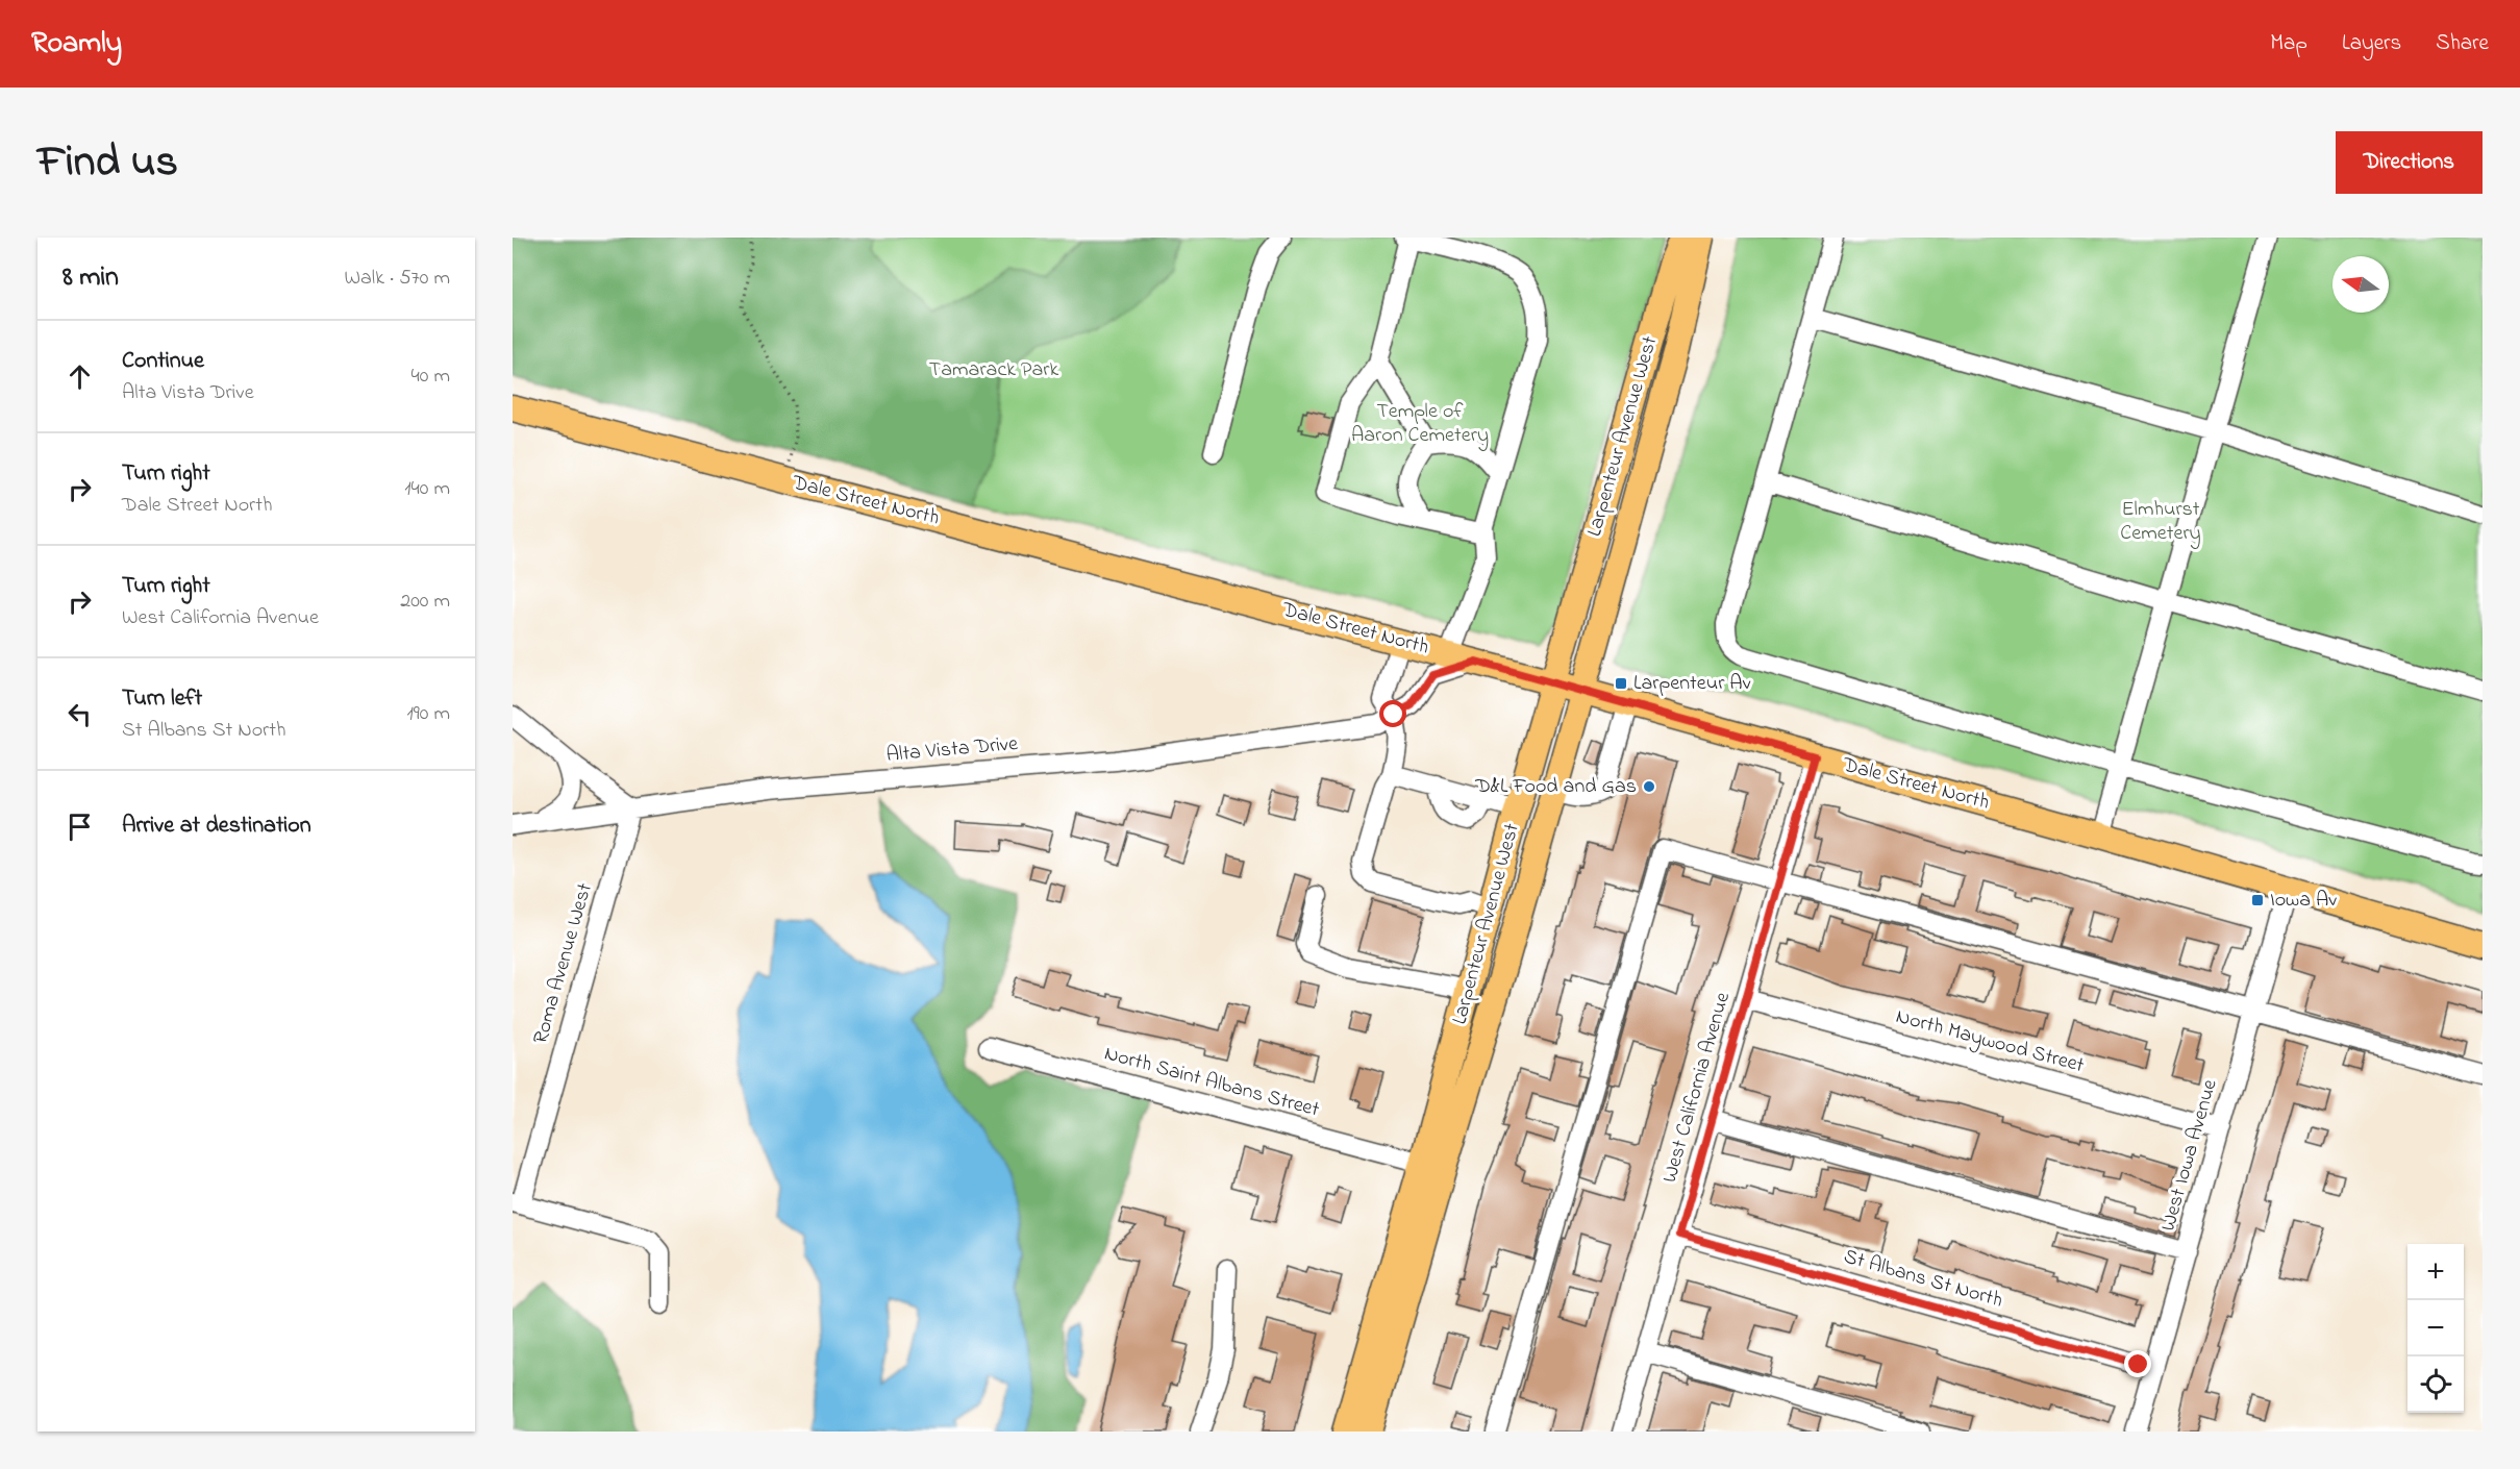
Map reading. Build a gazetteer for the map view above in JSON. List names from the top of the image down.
{
  "streets": {
    "main road": ["Larpenteur Avenue West", "Dale Street North"],
    "street": [
      "Alta Vista Drive",
      "Roma Avenue West",
      "North Maywood Street",
      "North Saint Albans Street",
      "West California Avenue",
      "West Iowa Avenue",
      "St Albans St North"
    ]
  },
  "crossings": [
    ["Larpenteur Avenue West", "Dale Street North"],
    ["Larpenteur Avenue West", "North Saint Albans Street"],
    ["Dale Street North", "Alta Vista Drive"],
    ["Dale Street North", "West California Avenue"],
    ["Dale Street North", "West Iowa Avenue"],
    ["Alta Vista Drive", "Roma Avenue West"],
    ["North Maywood Street", "West California Avenue"],
    ["North Maywood Street", "West Iowa Avenue"],
    ["West California Avenue", "St Albans St North"],
    ["West Iowa Avenue", "St Albans St North"]
  ],
  "parks": ["Tamarack Park", "Temple of Aaron Cemetery", "Elmhurst Cemetery"],
  "places": {
    "transit": ["Larpenteur Av", "Iowa Av"],
    "other": ["D&L Food and Gas"]
  },
  "north": "left",
  "page": {
    "header": "Roamly",
    "nav": ["Map", "Layers", "Share"],
    "title": "Find us",
    "buttons": "Directions",
    "heading": ["8 min", "Walk · 570 m"],
    "list": [
      ["Continue", "Alta Vista Drive", "40 m"],
      ["Turn right", "Dale Street North", "140 m"],
      ["Turn right", "West California Avenue", "200 m"],
      ["Turn left", "St Albans St North", "190 m"],
      "Arrive at destination"
    ],
    "map_buttons": ["+", "−"]
  }
}
